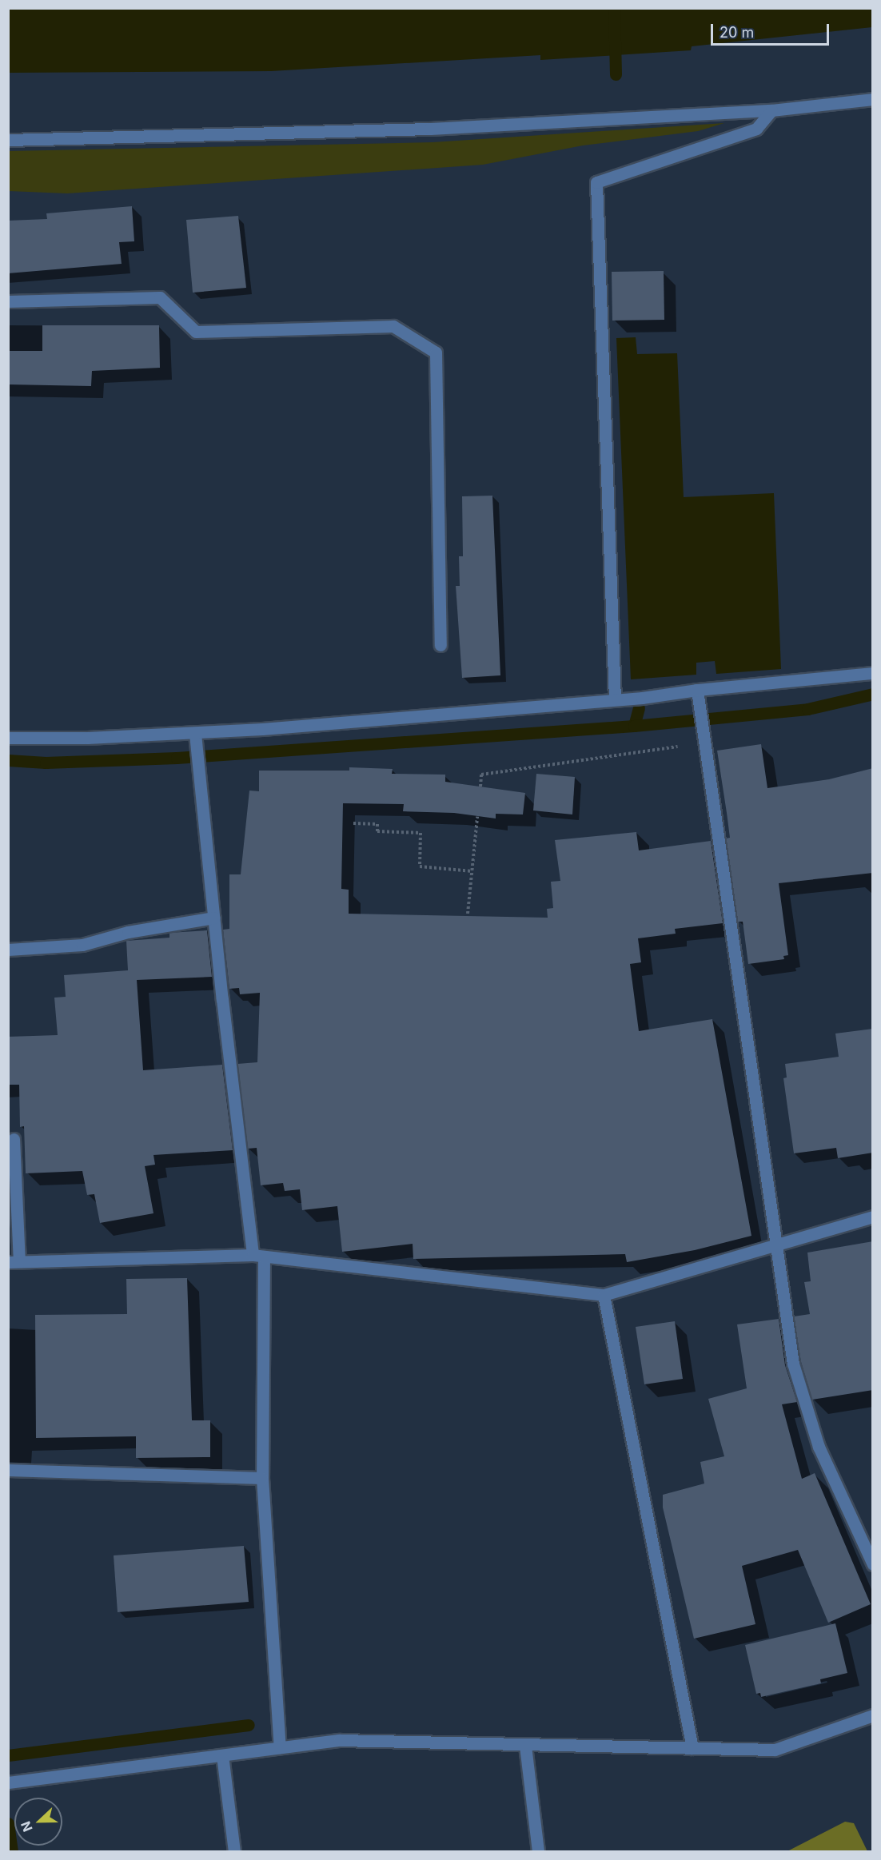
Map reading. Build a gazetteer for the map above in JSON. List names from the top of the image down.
{
  "scale_bar": "20 m",
  "north": "left"
}
